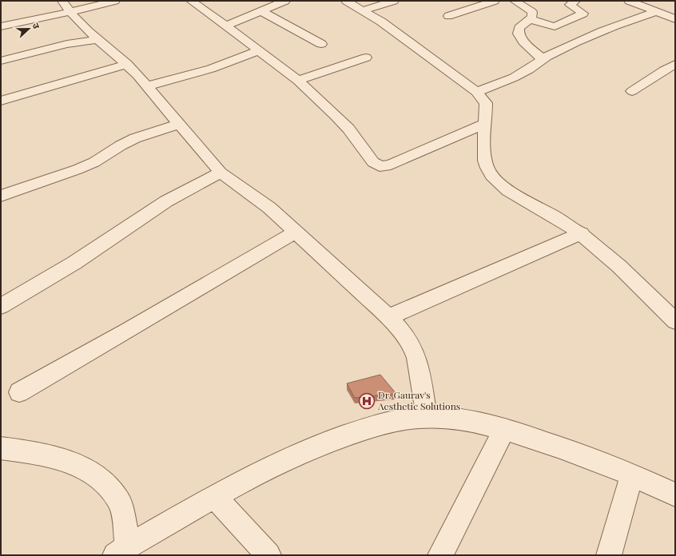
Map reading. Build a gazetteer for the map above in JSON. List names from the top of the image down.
{
  "places": {
    "hospital": ["Dr. Gaurav's Aesthetic Solutions"]
  },
  "north": "right"
}
